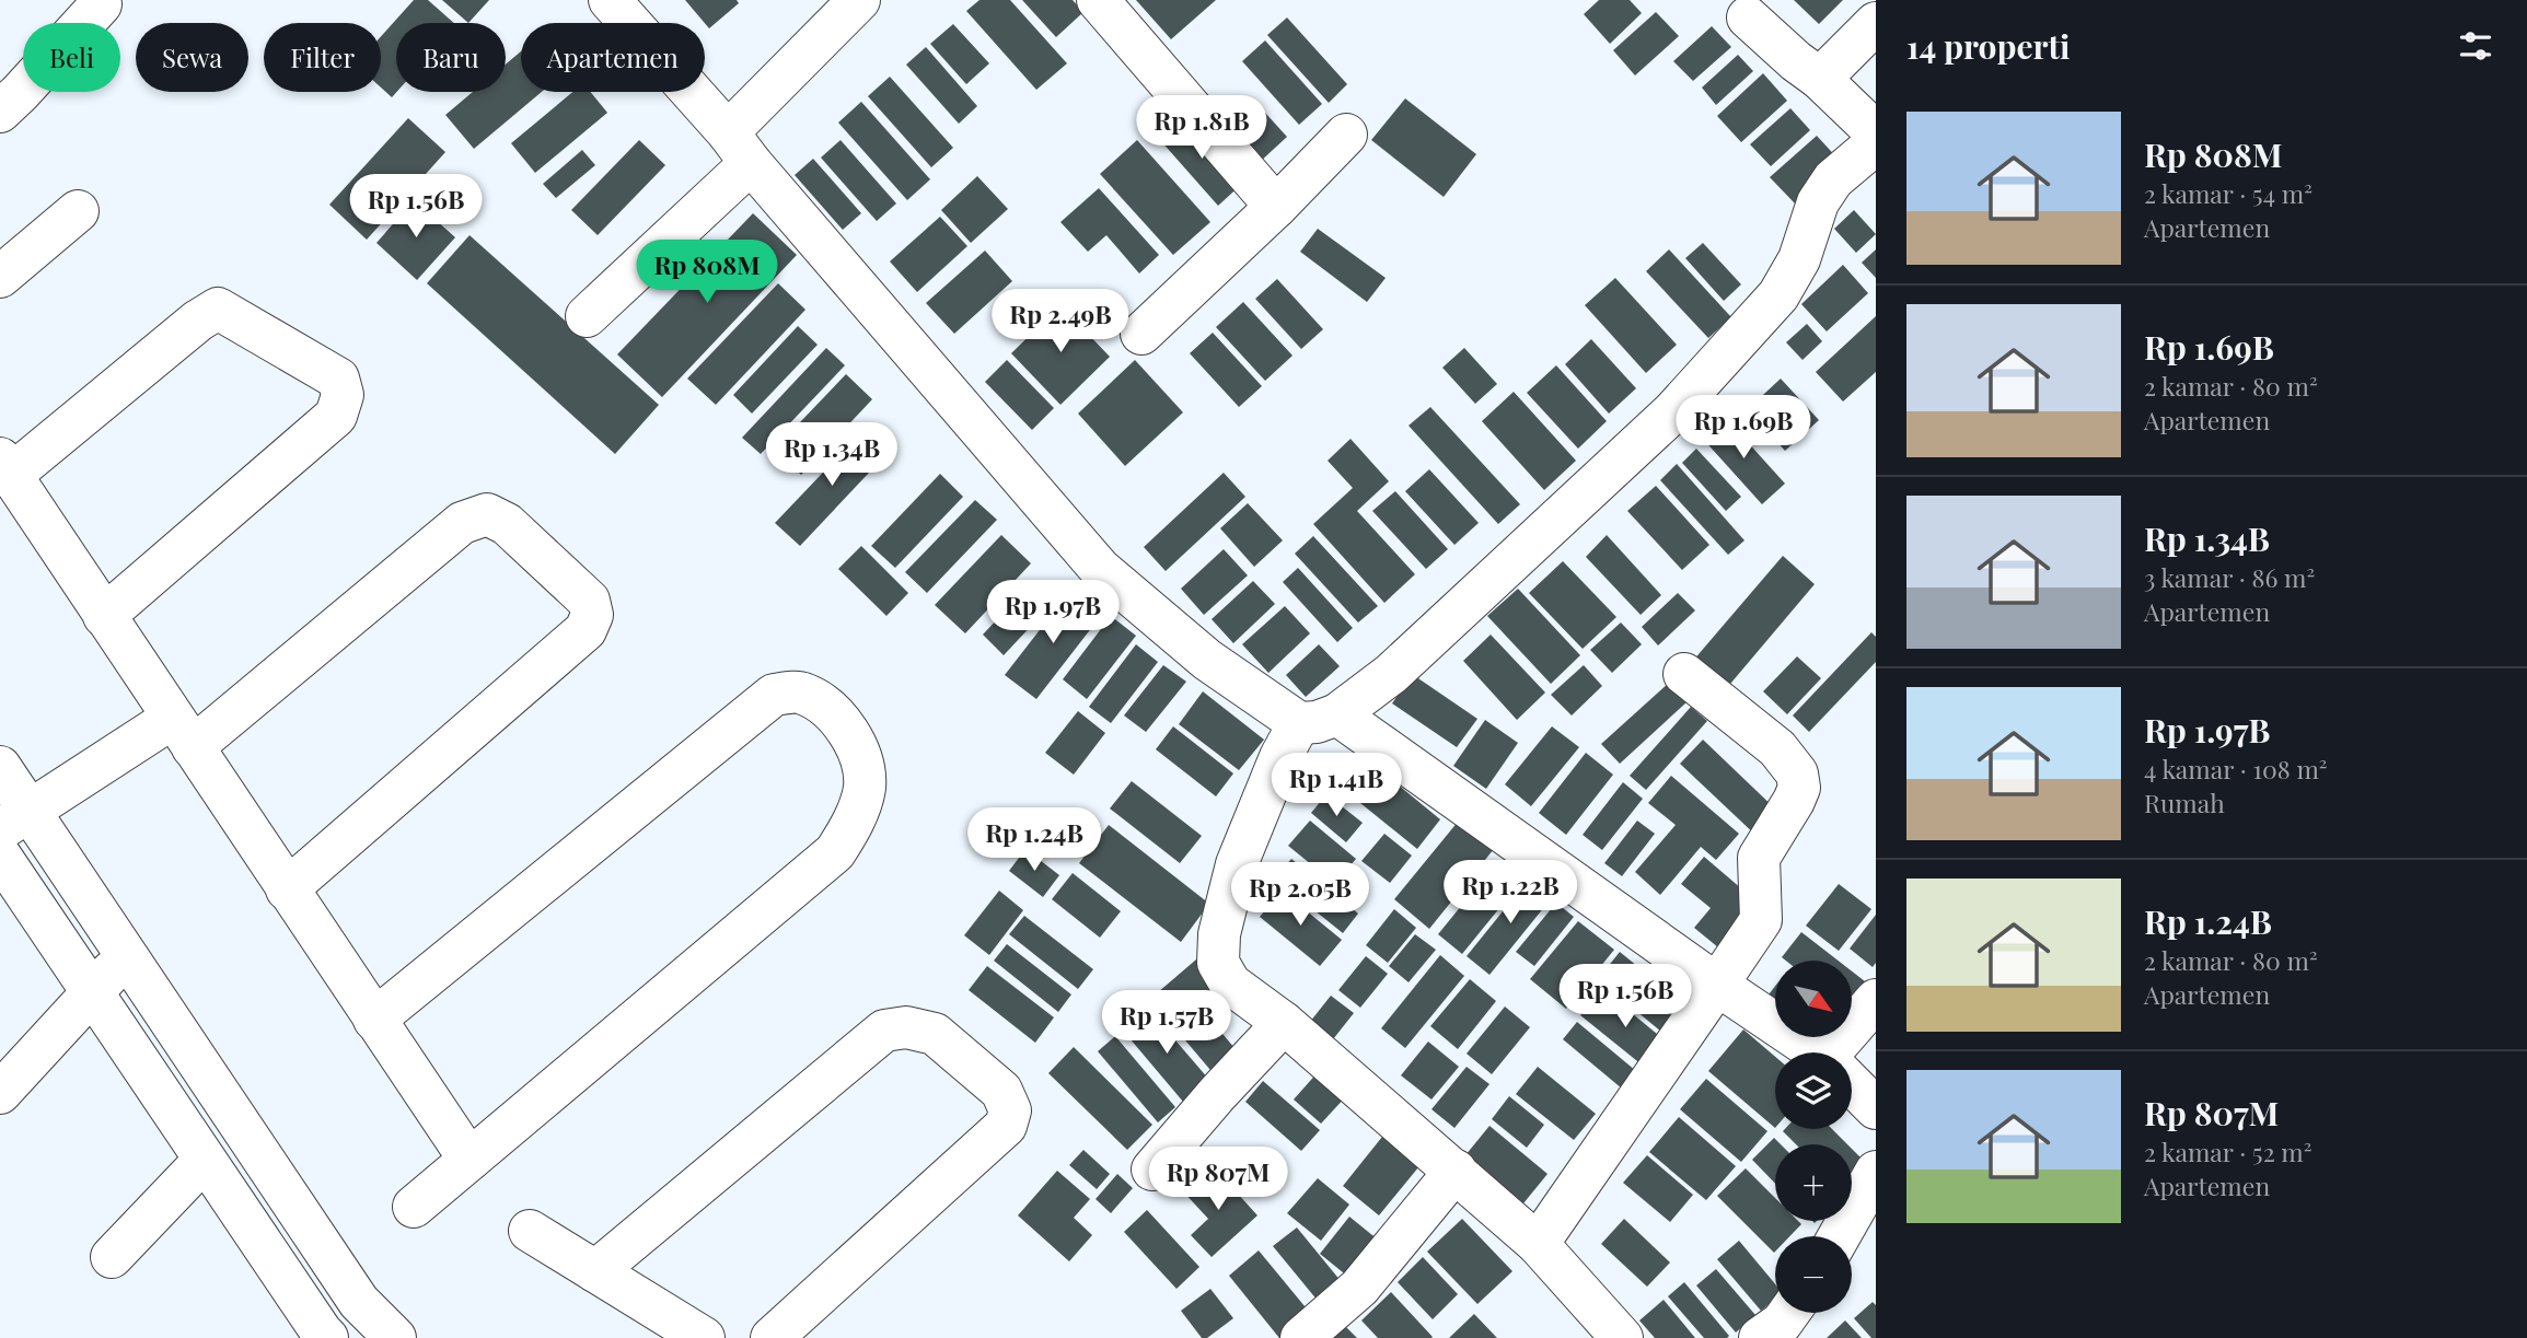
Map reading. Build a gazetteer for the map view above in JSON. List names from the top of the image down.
{
  "north": "bottom right",
  "page": {
    "heading": "14 properti",
    "chip": [
      "Beli",
      "Sewa",
      "Filter",
      "Baru",
      "Apartemen"
    ],
    "list": [
      {
        "name": "Rp 808M",
        "note": "2 kamar · 54 m² · Apartemen"
      },
      {
        "name": "Rp 1.69B",
        "note": "2 kamar · 80 m² · Apartemen"
      },
      {
        "name": "Rp 1.34B",
        "note": "3 kamar · 86 m² · Apartemen"
      },
      {
        "name": "Rp 1.97B",
        "note": "4 kamar · 108 m² · Rumah"
      },
      {
        "name": "Rp 1.24B",
        "note": "2 kamar · 80 m² · Apartemen"
      },
      {
        "name": "Rp 807M",
        "note": "2 kamar · 52 m² · Apartemen"
      }
    ],
    "price": [
      "Rp 1.81B",
      "Rp 1.56B",
      "Rp 808M",
      "Rp 2.49B",
      "Rp 1.69B",
      "Rp 1.34B",
      "Rp 1.97B",
      "Rp 1.41B",
      "Rp 1.24B",
      "Rp 1.22B",
      "Rp 2.05B",
      "Rp 1.56B",
      "Rp 1.57B",
      "Rp 807M"
    ],
    "map_buttons": ["+", "−"]
  }
}
